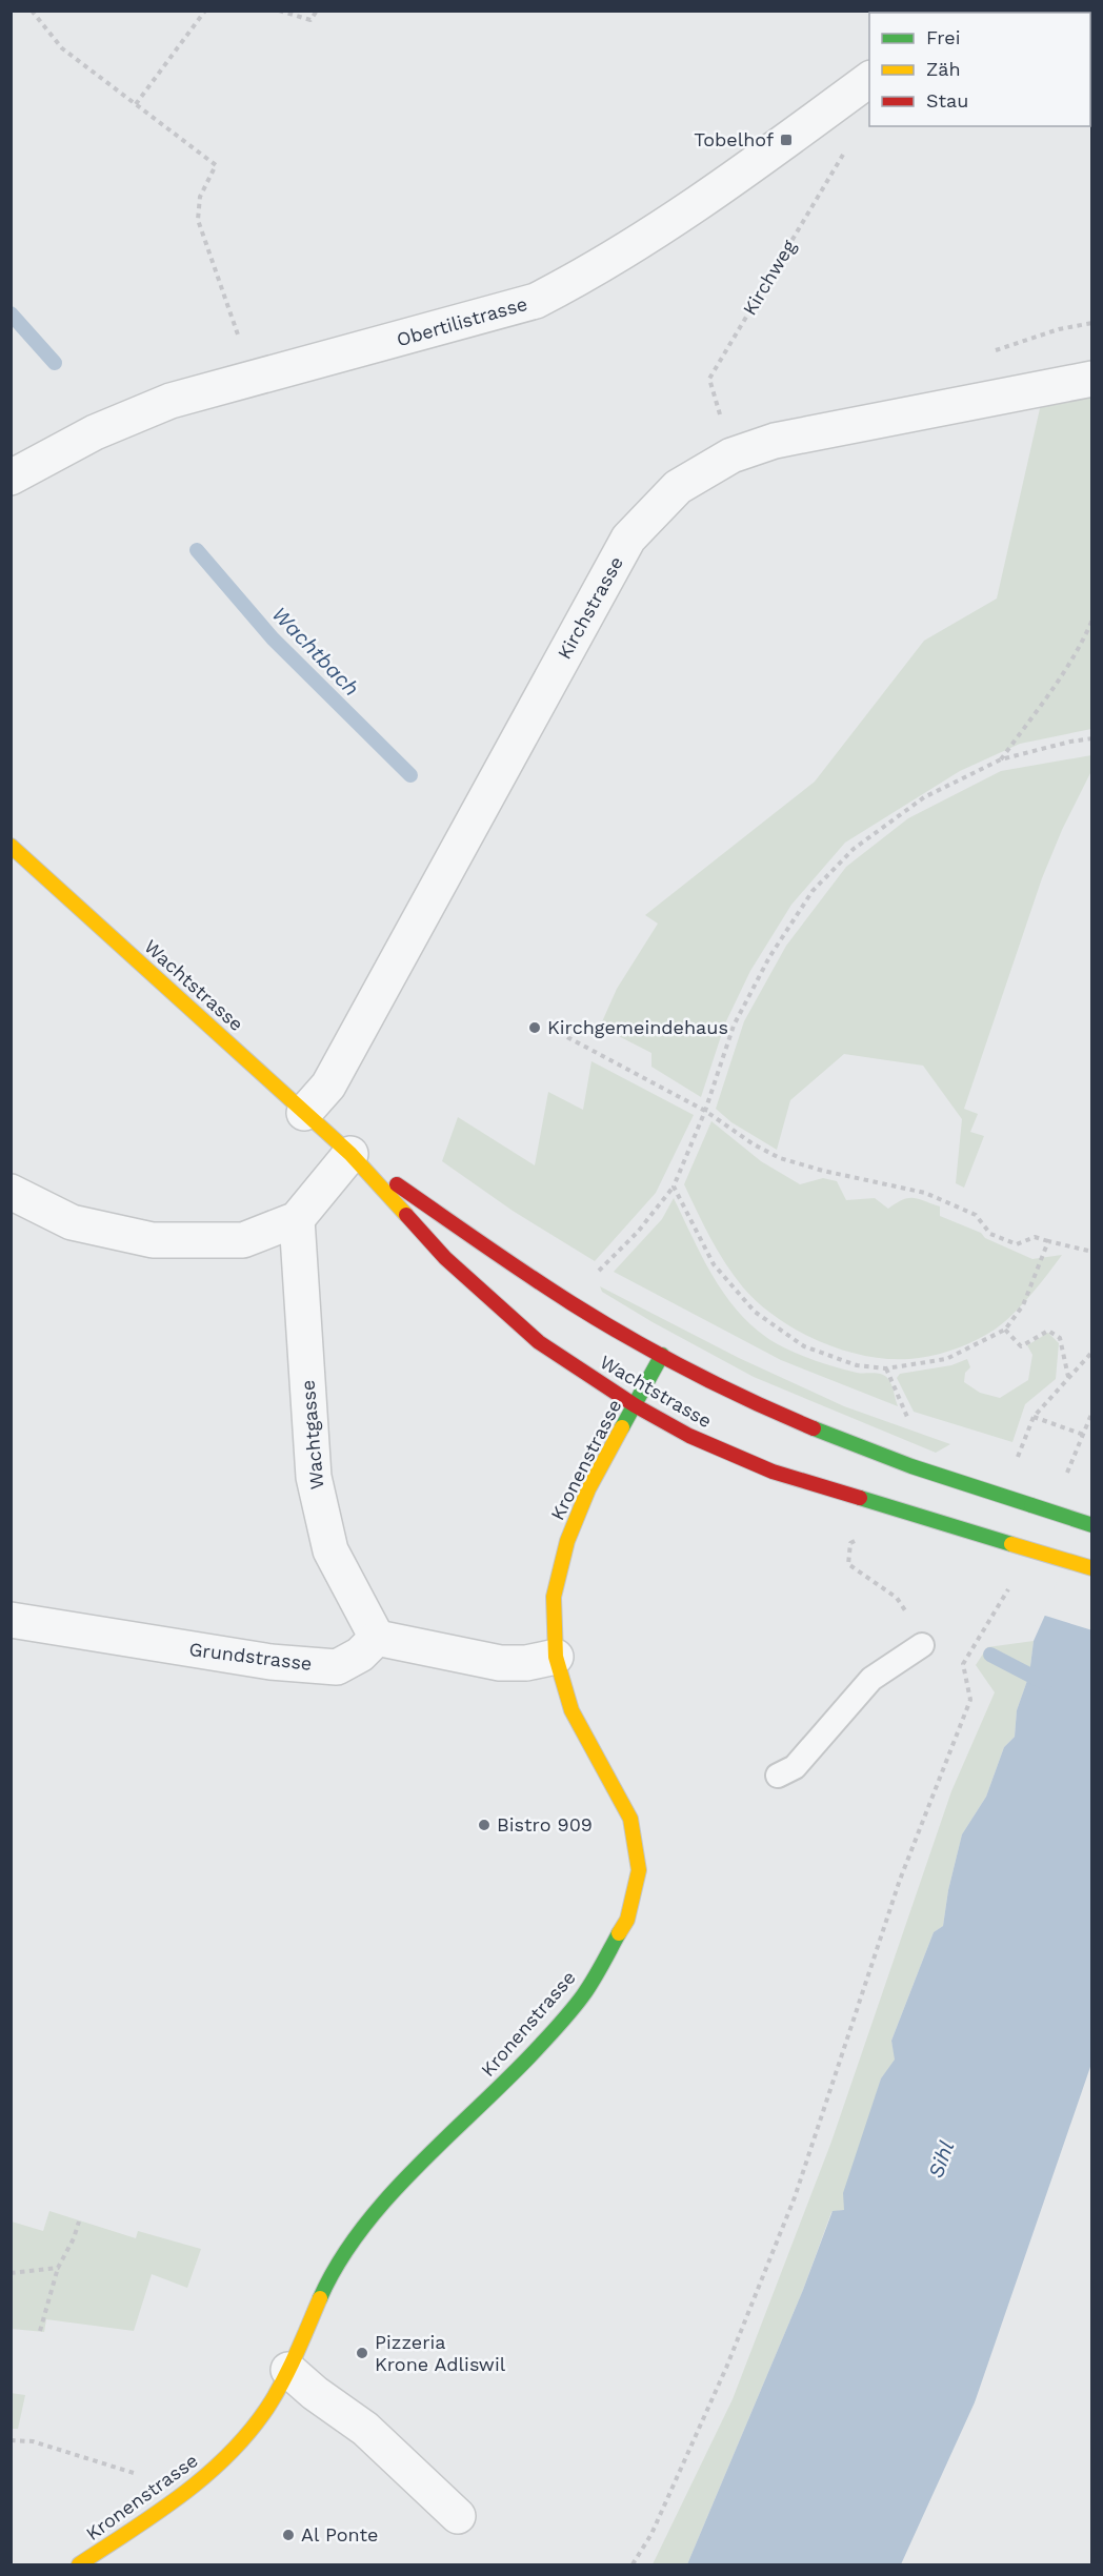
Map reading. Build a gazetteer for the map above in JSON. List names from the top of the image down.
{
  "streets": {
    "main road": ["Wachtstrasse", "Kronenstrasse"],
    "street": [
      "Obertilistrasse",
      "Kirchstrasse",
      "Wachtgasse",
      "Grundstrasse"
    ],
    "path": ["Kirchweg"]
  },
  "crossings": [
    ["Kirchweg", "Kirchstrasse"],
    ["Kirchstrasse", "Wachtstrasse"],
    ["Wachtstrasse", "Kronenstrasse"],
    ["Wachtgasse", "Grundstrasse"]
  ],
  "water": ["Wachtbach", "Sihl"],
  "places": {
    "transit": ["Tobelhof"],
    "other": [
      "Kirchgemeindehaus",
      "Bistro 909",
      "Pizzeria Krone Adliswil",
      "Al Ponte"
    ]
  },
  "legend": ["Frei", "Zäh", "Stau"]
}
